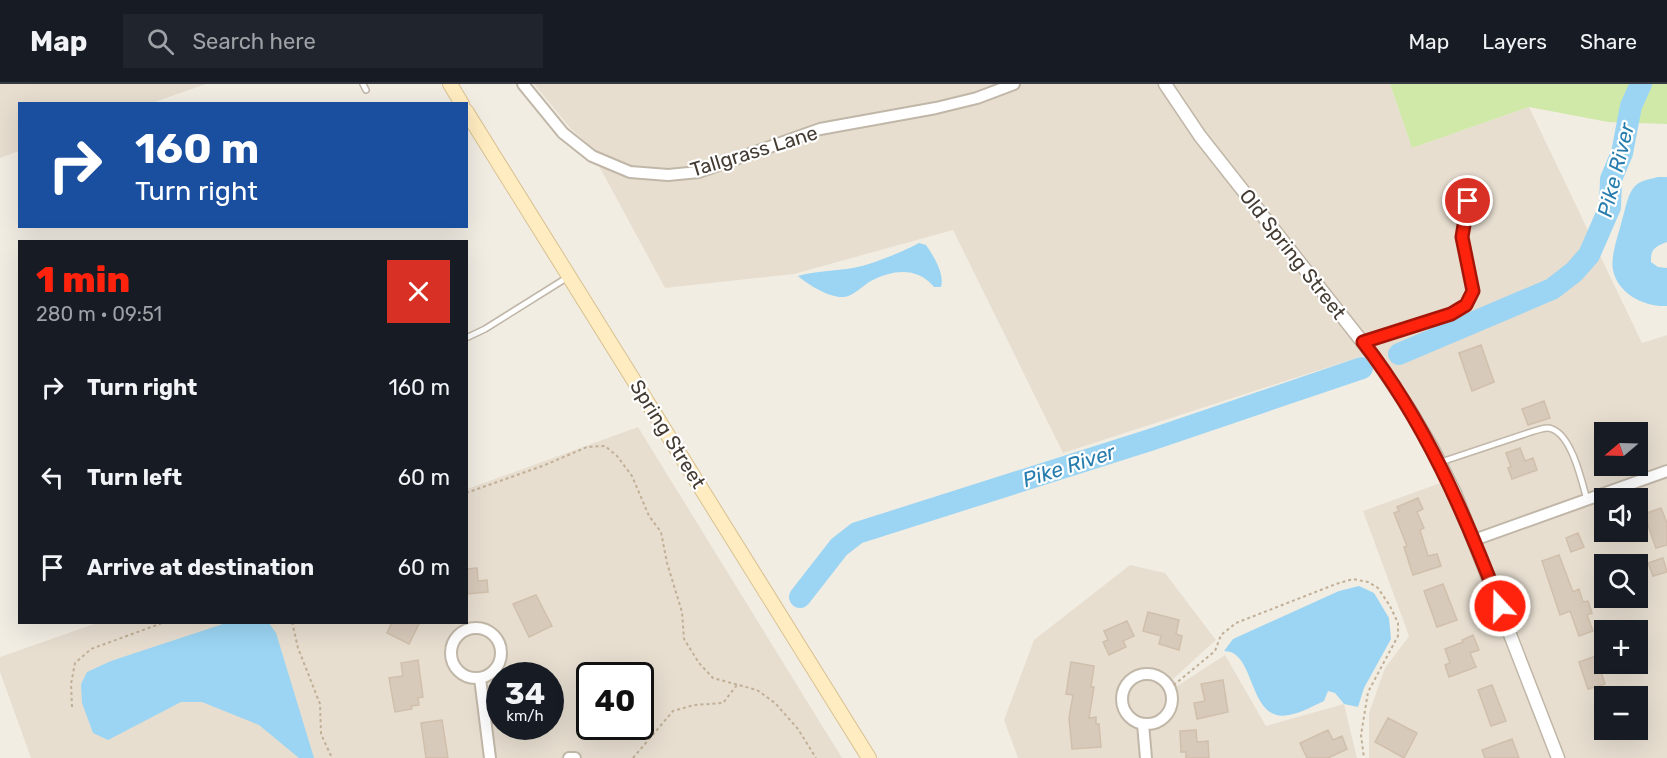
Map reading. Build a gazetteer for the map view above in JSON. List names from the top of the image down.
{
  "streets": {
    "main road": ["Spring Street"],
    "street": ["Tallgrass Lane", "Old Spring Street"]
  },
  "water": ["Pike River"],
  "north": "left",
  "page": {
    "header": "Map",
    "search": "Search here",
    "nav": ["Map", "Layers", "Share"],
    "turn": ["160 m", "Turn right"],
    "heading": ["1 min", "280 m · 09:51"],
    "list": [
      {
        "name": "Turn right",
        "value": "160 m"
      },
      {
        "name": "Turn left",
        "value": "60 m"
      },
      {
        "name": "Arrive at destination",
        "value": "60 m"
      }
    ],
    "map_buttons": ["+", "−"],
    "speed": "34 km/h",
    "limit": "40"
  }
}
